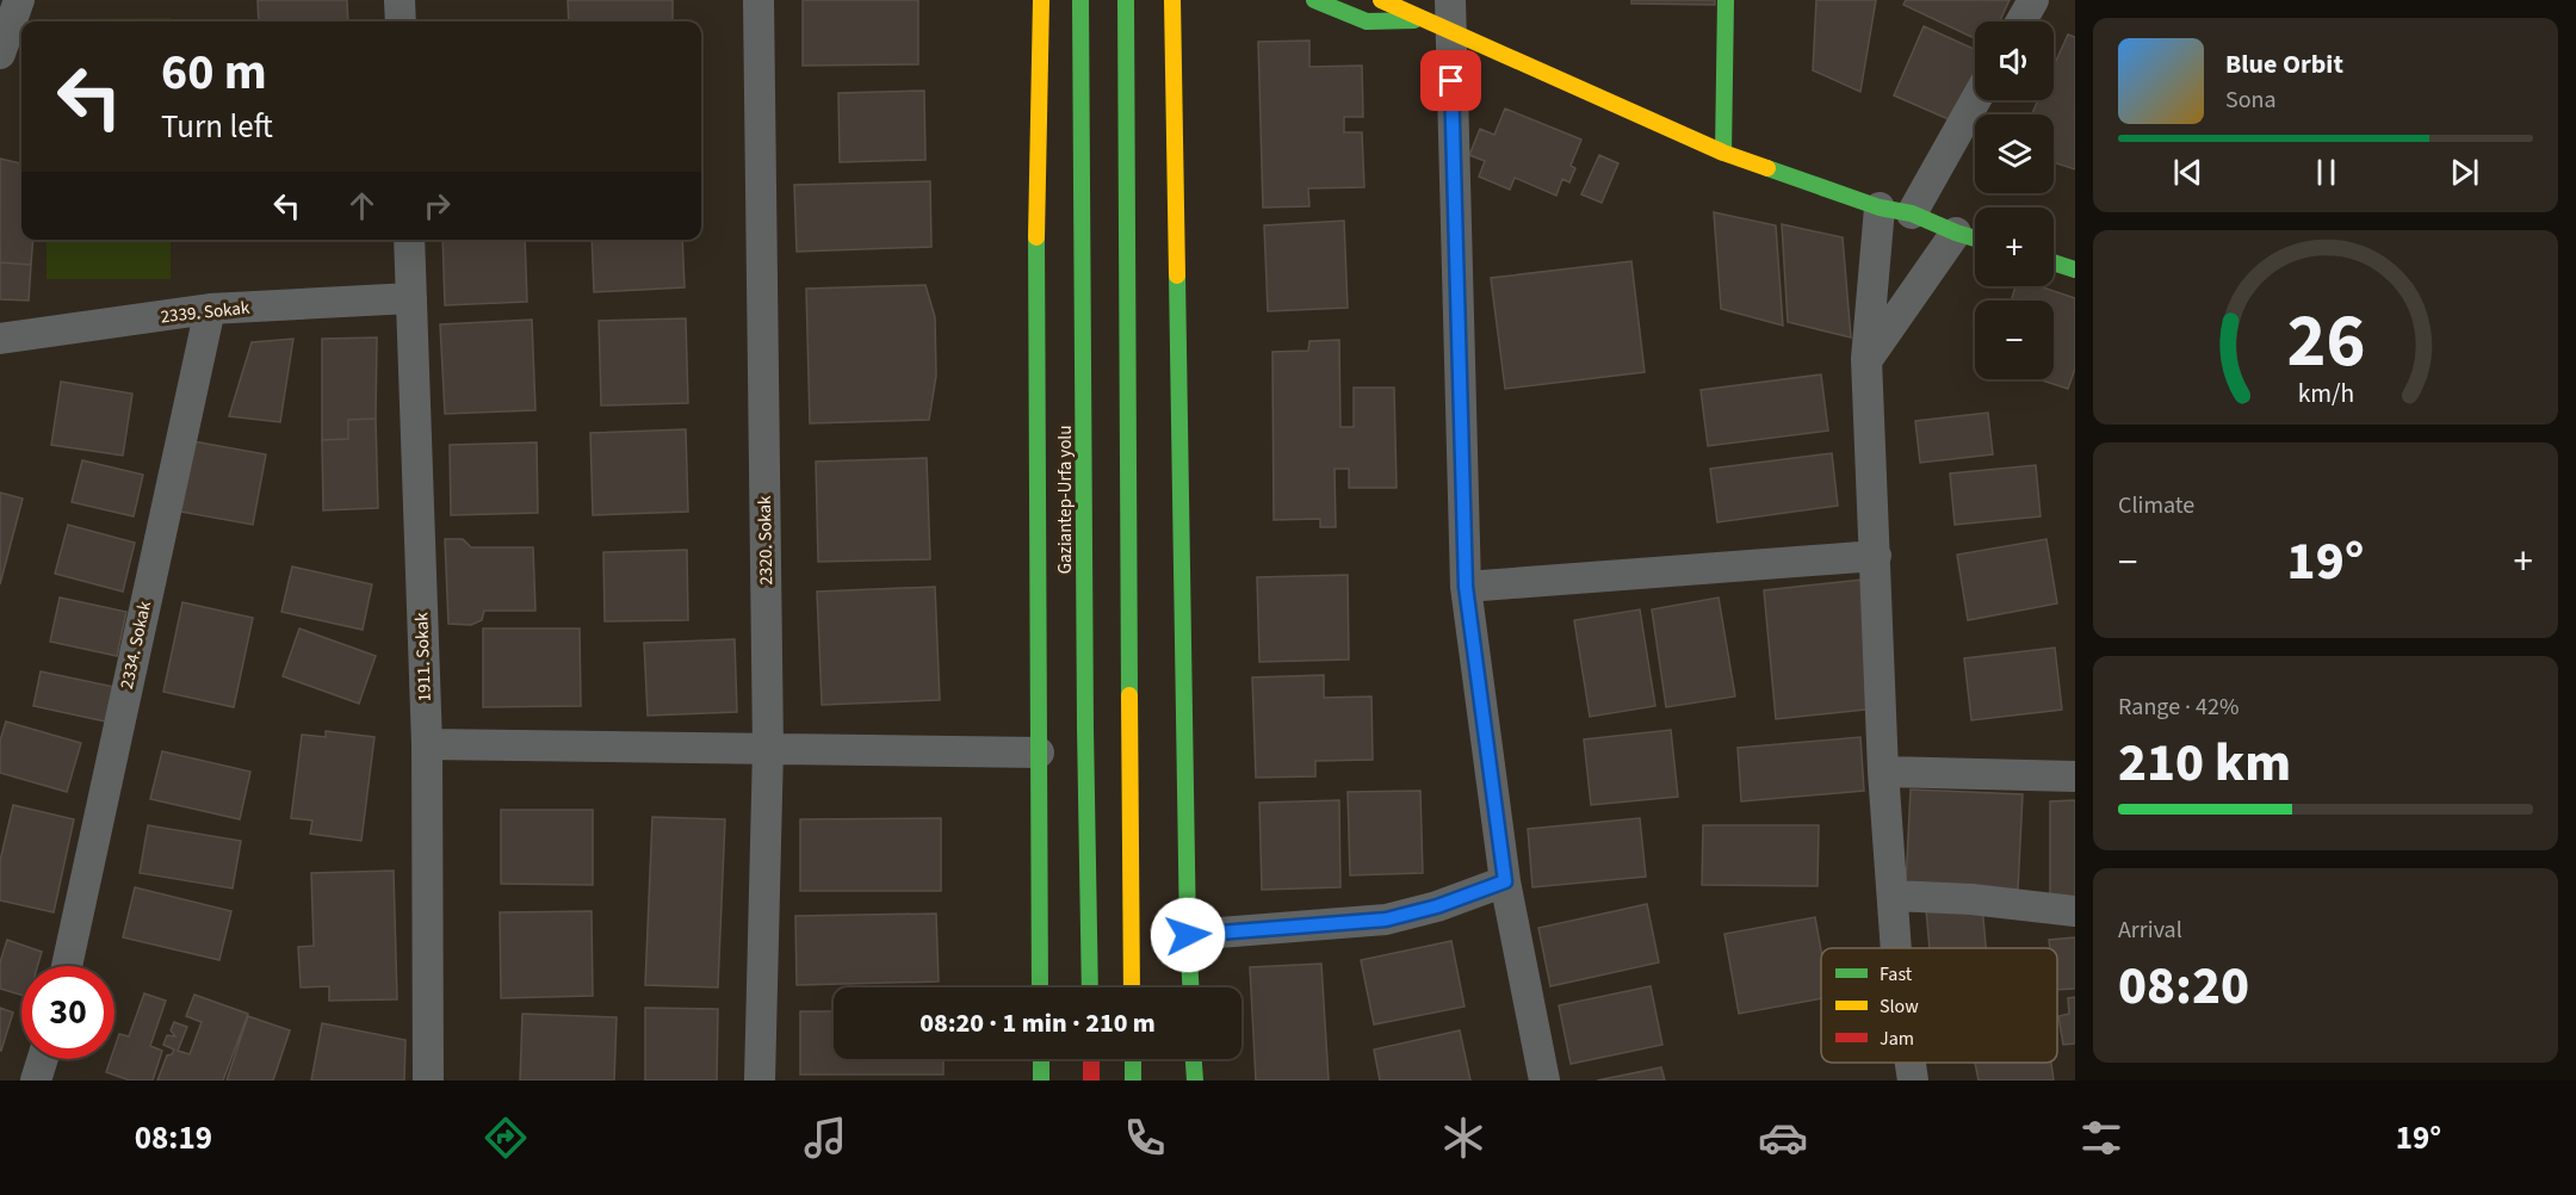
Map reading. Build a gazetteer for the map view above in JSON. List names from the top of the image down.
{
  "streets": {
    "main road": ["Gaziantep-Urfa yolu"],
    "street": [
      "2339. Sokak",
      "2320. Sokak",
      "2334. Sokak",
      "1911. Sokak"
    ]
  },
  "crossings": [
    ["2339. Sokak", "2334. Sokak"],
    ["2339. Sokak", "1911. Sokak"]
  ],
  "legend": ["Fast", "Slow", "Jam"],
  "page": {
    "map_buttons": ["+", "−"],
    "turn": ["60 m", "Turn left"],
    "song": ["Blue Orbit", "Sona"],
    "tile": [
      "Climate",
      ["Range · 42%", "210 km"],
      ["Arrival", "08:20"]
    ],
    "heat": ["−", "19°", "+"],
    "limit": "30",
    "trip": "08:20 · 1 min · 210 m",
    "tabs": ["08:19", "19°"],
    "gauge": ["26", "km/h"]
  }
}
